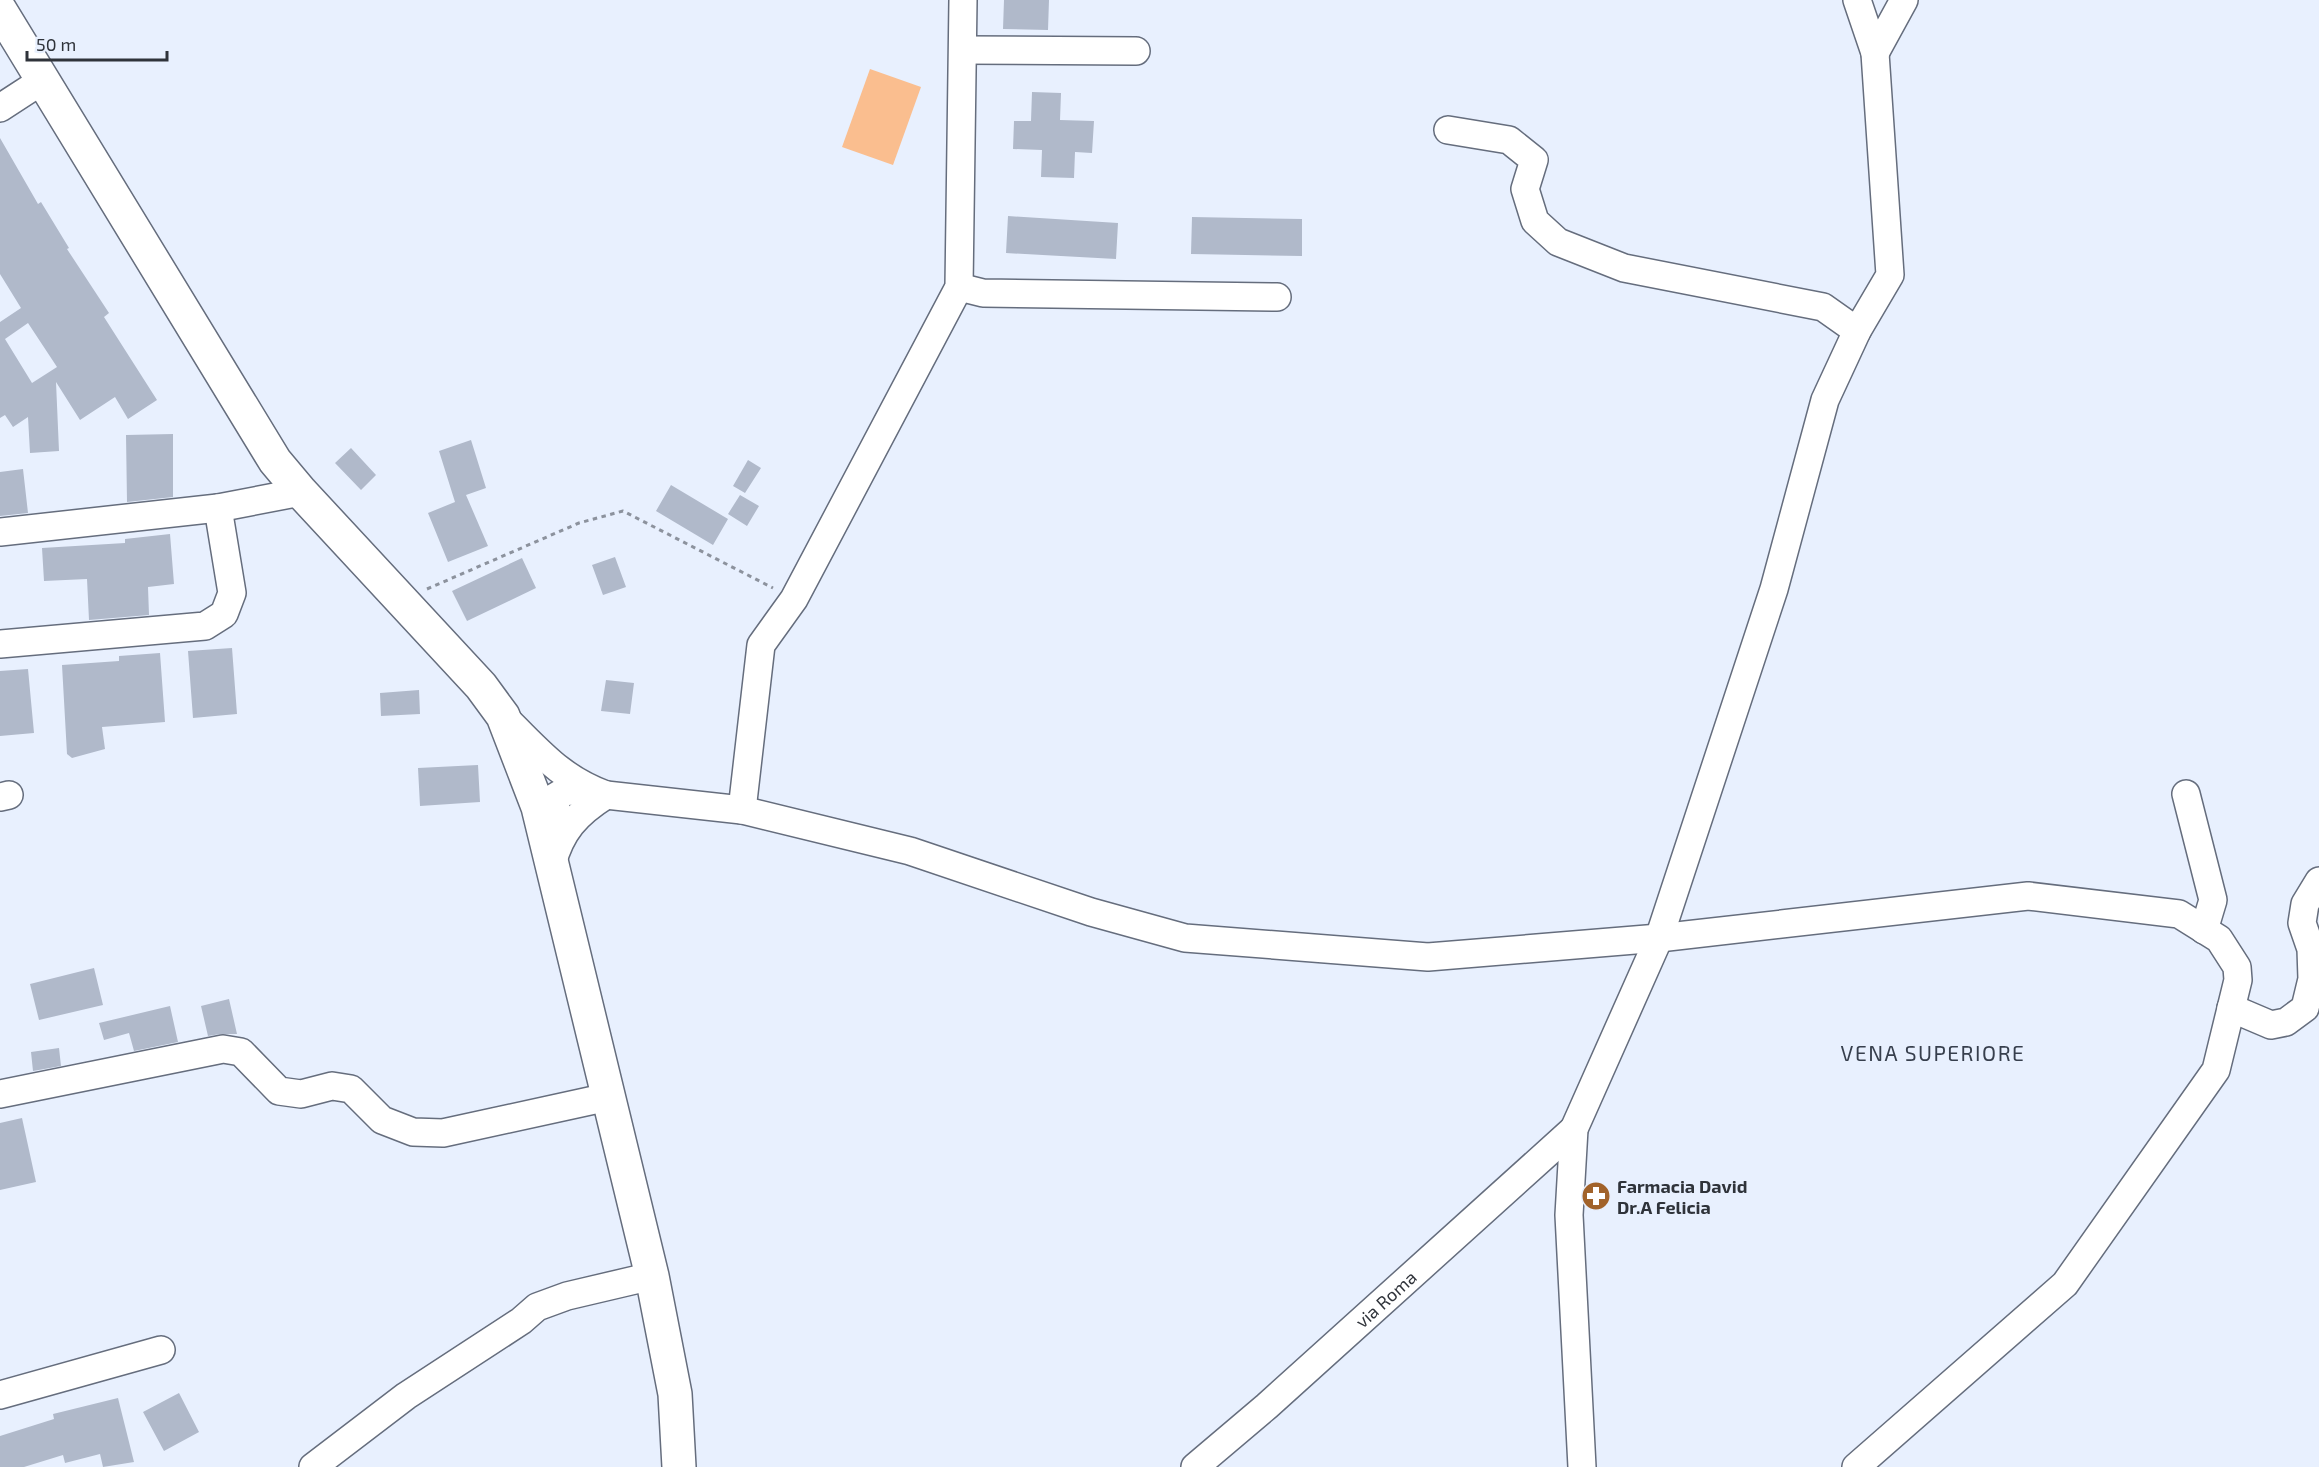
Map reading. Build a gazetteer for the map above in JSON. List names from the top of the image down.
{
  "streets": {
    "street": ["via Roma"]
  },
  "districts": ["VENA SUPERIORE"],
  "places": {
    "pharmacy": ["Farmacia David Dr.A Felicia"]
  },
  "scale_bar": "50 m"
}
